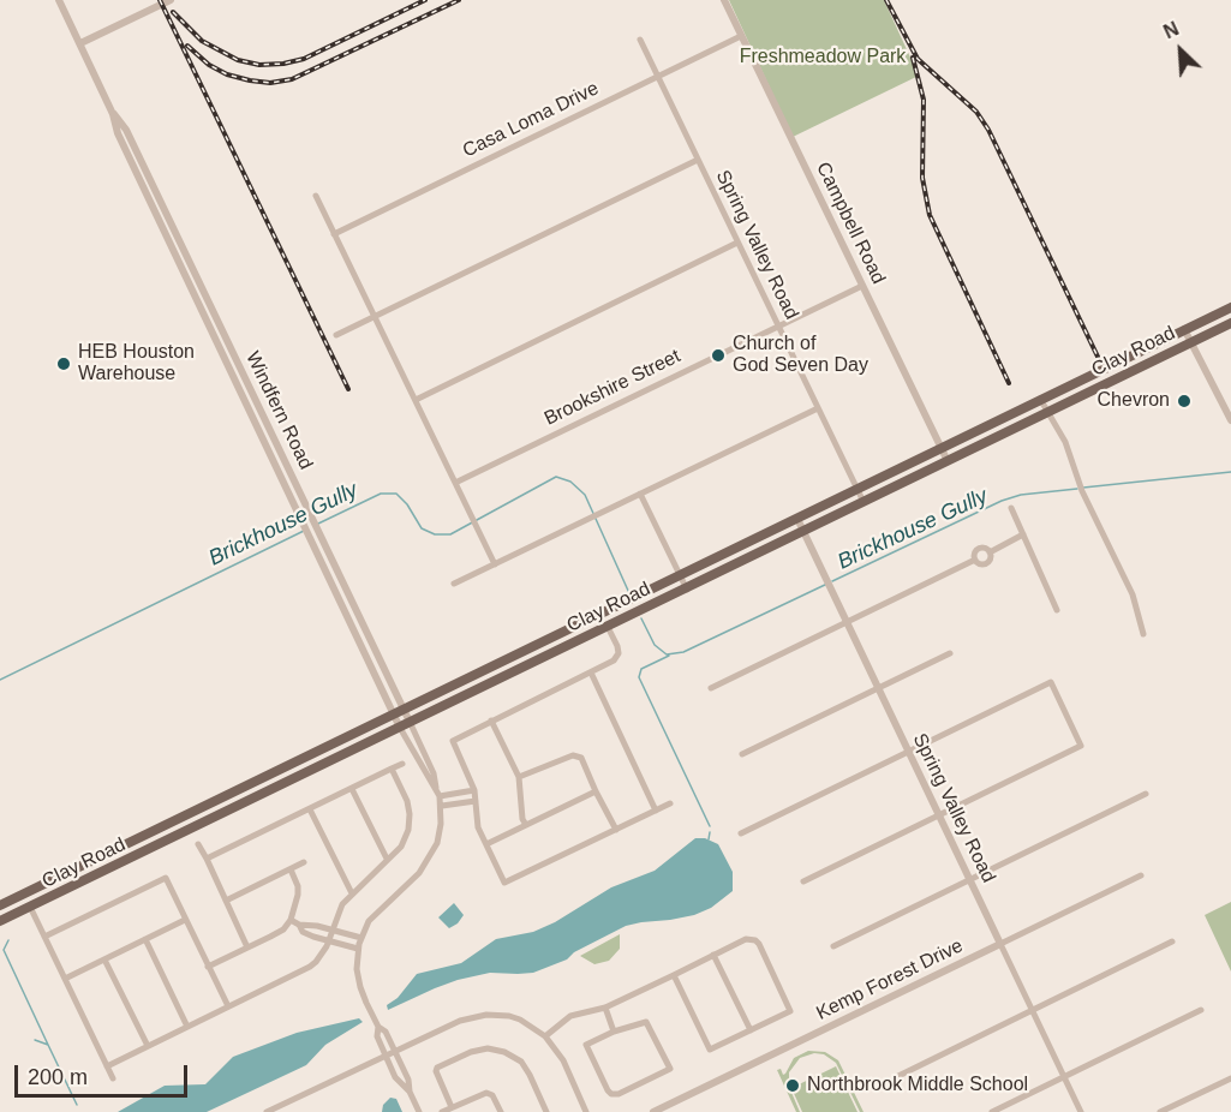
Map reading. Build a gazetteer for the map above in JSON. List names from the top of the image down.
{
  "streets": {
    "main road": ["Clay Road"],
    "street": [
      "Casa Loma Drive",
      "Campbell Road",
      "Spring Valley Road",
      "Brookshire Street",
      "Windfern Road",
      "Kemp Forest Drive"
    ]
  },
  "crossings": [
    ["Casa Loma Drive", "Campbell Road"],
    ["Casa Loma Drive", "Spring Valley Road"],
    ["Campbell Road", "Clay Road"],
    ["Campbell Road", "Brookshire Street"],
    ["Spring Valley Road", "Clay Road"],
    ["Spring Valley Road", "Brookshire Street"],
    ["Spring Valley Road", "Kemp Forest Drive"],
    ["Clay Road", "Windfern Road"]
  ],
  "water": ["Brickhouse Gully"],
  "parks": ["Freshmeadow Park"],
  "places": [
    "Church of God Seven Day",
    "HEB Houston Warehouse",
    "Chevron",
    "Northbrook Middle School"
  ],
  "scale_bar": "200 m",
  "north": "top left"
}
